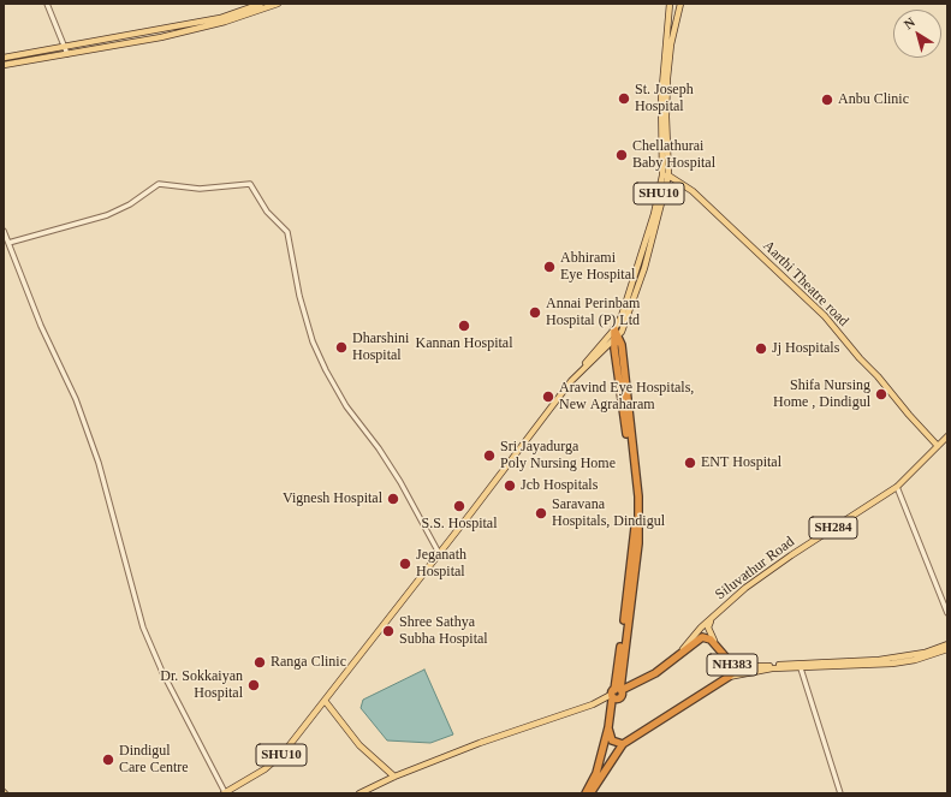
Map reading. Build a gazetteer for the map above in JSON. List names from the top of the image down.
{
  "streets": {
    "highway": ["NH383"],
    "main road": [
      "SHU10",
      "Aarthi Theatre road",
      "SH284",
      "Siluvathur Road"
    ]
  },
  "crossings": [
    ["SHU10", "Aarthi Theatre road"],
    ["Aarthi Theatre road", "Siluvathur Road"],
    ["Siluvathur Road", "NH383"]
  ],
  "places": [
    "St. Joseph Hospital",
    "Anbu Clinic",
    "Chellathurai Baby Hospital",
    "Abhirami Eye Hospital",
    "Annai Perinbam Hospital (P) Ltd",
    "Kannan Hospital",
    "Dharshini Hospital",
    "Jj Hospitals",
    "Shifa Nursing Home , Dindigul",
    "Aravind Eye Hospitals, New Agraharam",
    "Sri Jayadurga Poly Nursing Home",
    "ENT Hospital",
    "Jcb Hospitals",
    "Vignesh Hospital",
    "S.S. Hospital",
    "Saravana Hospitals, Dindigul",
    "Jeganath Hospital",
    "Shree Sathya Subha Hospital",
    "Ranga Clinic",
    "Dr. Sokkaiyan Hospital",
    "Dindigul Care Centre"
  ],
  "north": "top left"
}
